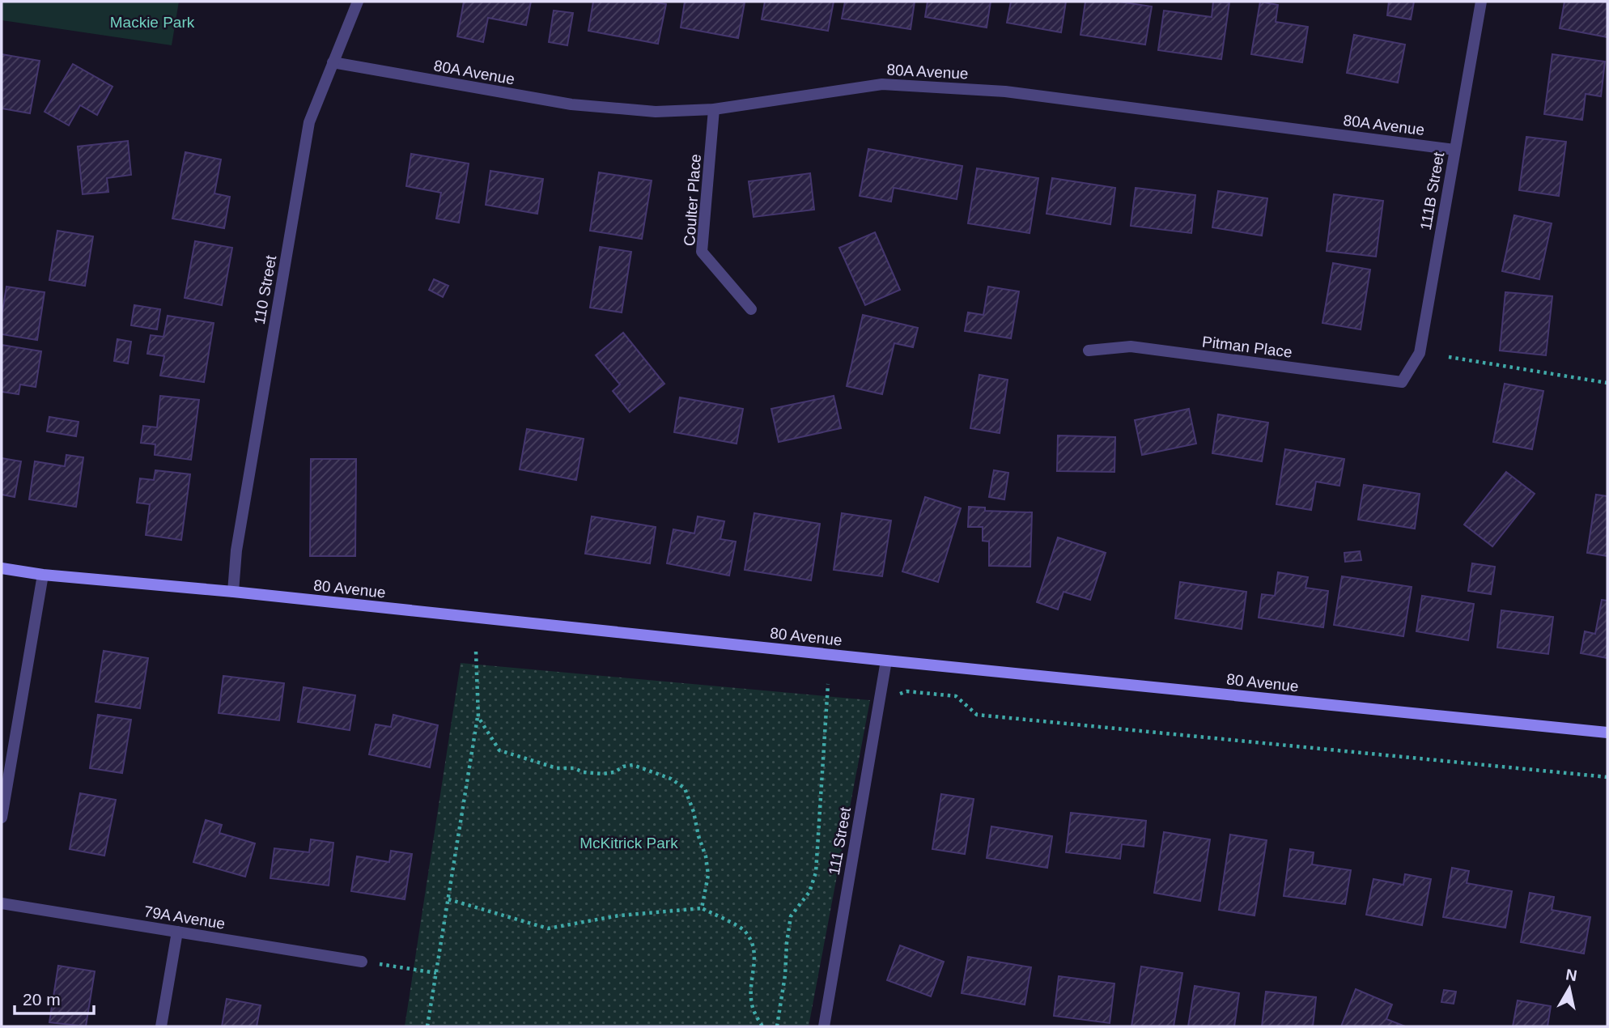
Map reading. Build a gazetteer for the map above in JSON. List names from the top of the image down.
{
  "streets": {
    "street": [
      "80A Avenue",
      "111B Street",
      "Coulter Place",
      "110 Street",
      "Pitman Place",
      "80 Avenue",
      "111 Street",
      "79A Avenue"
    ]
  },
  "crossings": [
    ["80A Avenue", "111B Street"],
    ["80A Avenue", "Coulter Place"],
    ["80A Avenue", "110 Street"],
    ["111B Street", "Pitman Place"],
    ["110 Street", "80 Avenue"],
    ["80 Avenue", "111 Street"]
  ],
  "parks": ["Mackie Park", "McKitrick Park"],
  "scale_bar": "20 m",
  "north": "top"
}
